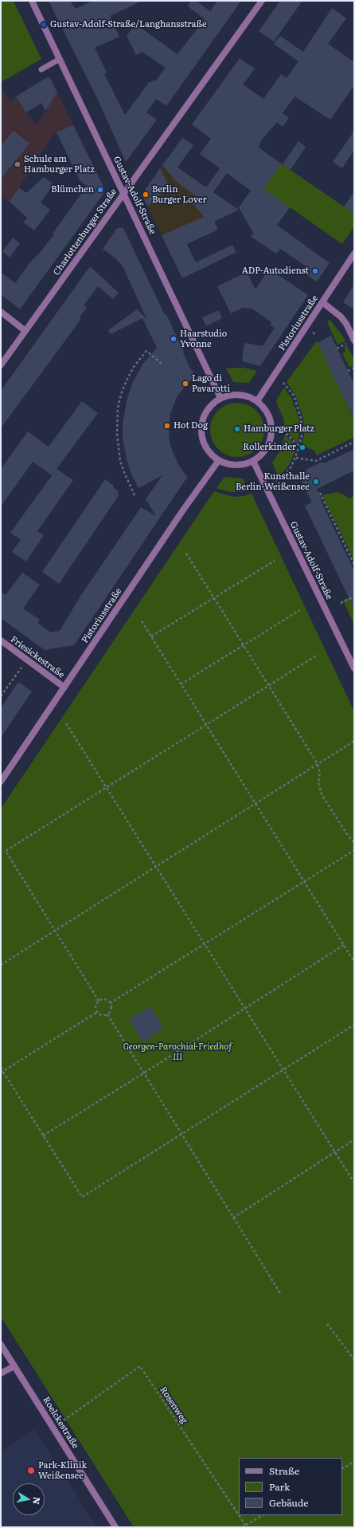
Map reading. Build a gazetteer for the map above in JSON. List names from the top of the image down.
{
  "streets": {
    "street": [
      "Gustav-Adolf-Straße",
      "Charlottenburger Straße",
      "Pistoriusstraße",
      "Friesickestraße",
      "Roelckestraße"
    ],
    "path": ["Rosenweg"]
  },
  "crossings": [
    ["Gustav-Adolf-Straße", "Charlottenburger Straße"],
    ["Gustav-Adolf-Straße", "Pistoriusstraße"],
    ["Pistoriusstraße", "Friesickestraße"]
  ],
  "parks": ["Georgen-Parochial-Friedhof III"],
  "places": [
    "Gustav-Adolf-Straße/Langhansstraße",
    "Schule am Hamburger Platz",
    "Blümchen",
    "Berlin Burger Lover",
    "ADP-Autodienst",
    "Haarstudio Yvonne",
    "Lago di Pavarotti",
    "Hot Dog",
    "Hamburger Platz",
    "Rollerkinder",
    "Kunsthalle Berlin-Weißensee",
    "Park-Klinik Weißensee"
  ],
  "legend": ["Straße", "Park", "Gebäude"],
  "north": "right"
}
